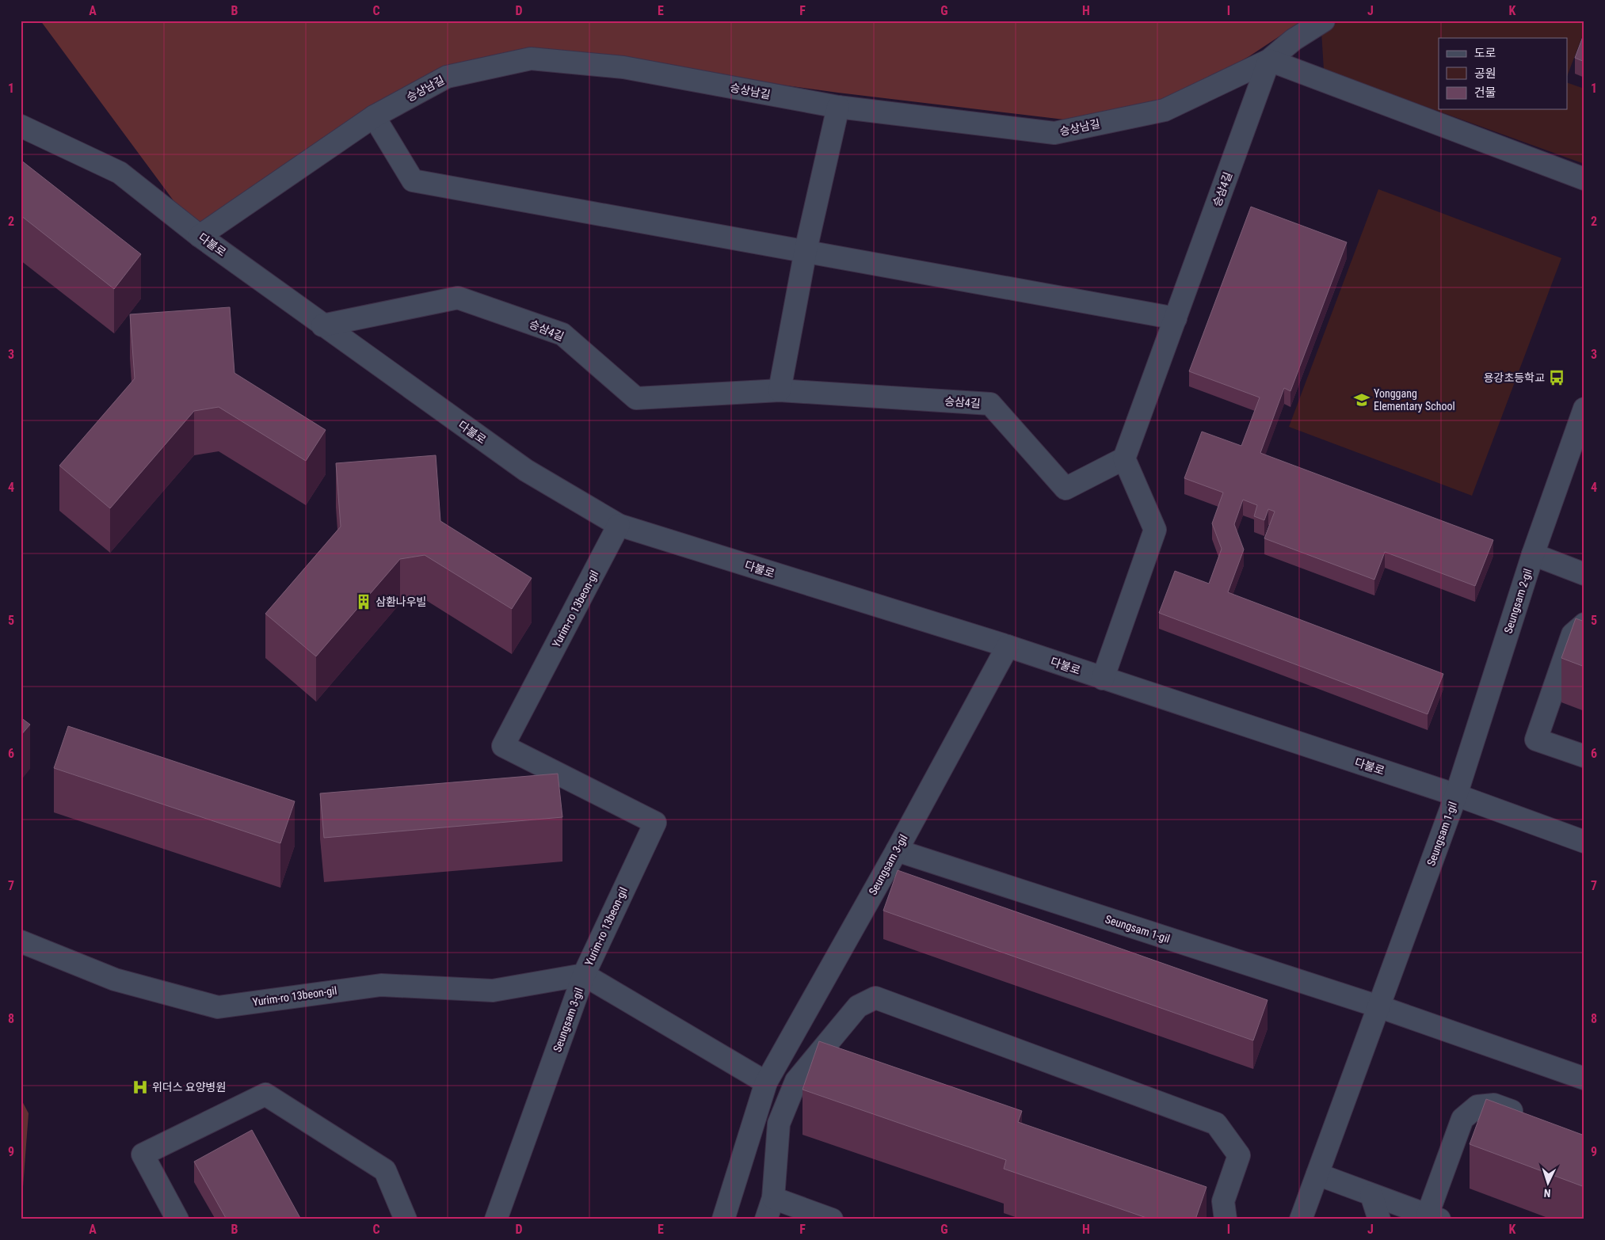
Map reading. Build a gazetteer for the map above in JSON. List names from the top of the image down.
{
  "streets": {
    "street": [
      "승상남길",
      "승삼4길",
      "다불로",
      "Seungsam 2-gil",
      "Yurim-ro 13beon-gil",
      "Seungsam 1-gil",
      "Seungsam 3-gil"
    ]
  },
  "crossings": [
    ["승상남길", "승삼4길"],
    ["승상남길", "다불로"],
    ["승삼4길", "다불로"],
    ["다불로", "Seungsam 2-gil"],
    ["다불로", "Yurim-ro 13beon-gil"],
    ["다불로", "Seungsam 1-gil"],
    ["다불로", "Seungsam 3-gil"],
    ["Seungsam 2-gil", "Seungsam 1-gil"],
    ["Yurim-ro 13beon-gil", "Seungsam 3-gil"],
    ["Seungsam 1-gil", "Seungsam 3-gil"]
  ],
  "places": {
    "bus stop": ["용강초등학교"],
    "school or university": ["Yonggang Elementary School"],
    "building": ["삼환나우빌"],
    "hospital": ["위더스 요양병원"]
  },
  "legend": ["도로", "공원", "건물"],
  "north": "bottom",
  "grid": {
    "columns": [
      "A",
      "B",
      "C",
      "D",
      "E",
      "F",
      "G",
      "H",
      "I",
      "J",
      "K"
    ],
    "rows": [
      "1",
      "2",
      "3",
      "4",
      "5",
      "6",
      "7",
      "8",
      "9"
    ]
  }
}
